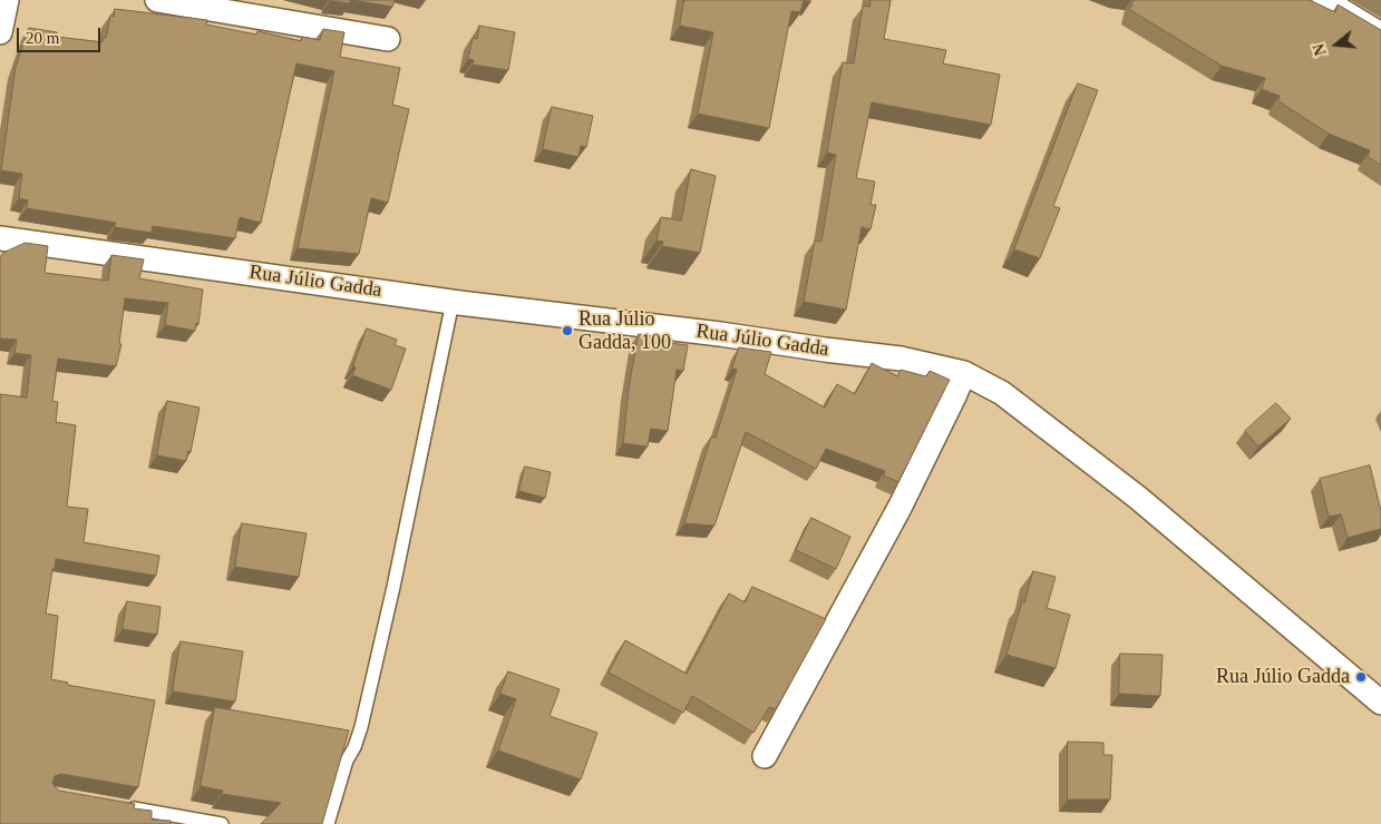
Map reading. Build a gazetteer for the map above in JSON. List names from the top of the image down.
{
  "streets": {
    "street": ["Rua Júlio Gadda"]
  },
  "places": ["Rua Júlio Gadda, 100", "Rua Júlio Gadda"],
  "scale_bar": "20 m",
  "north": "left"
}
